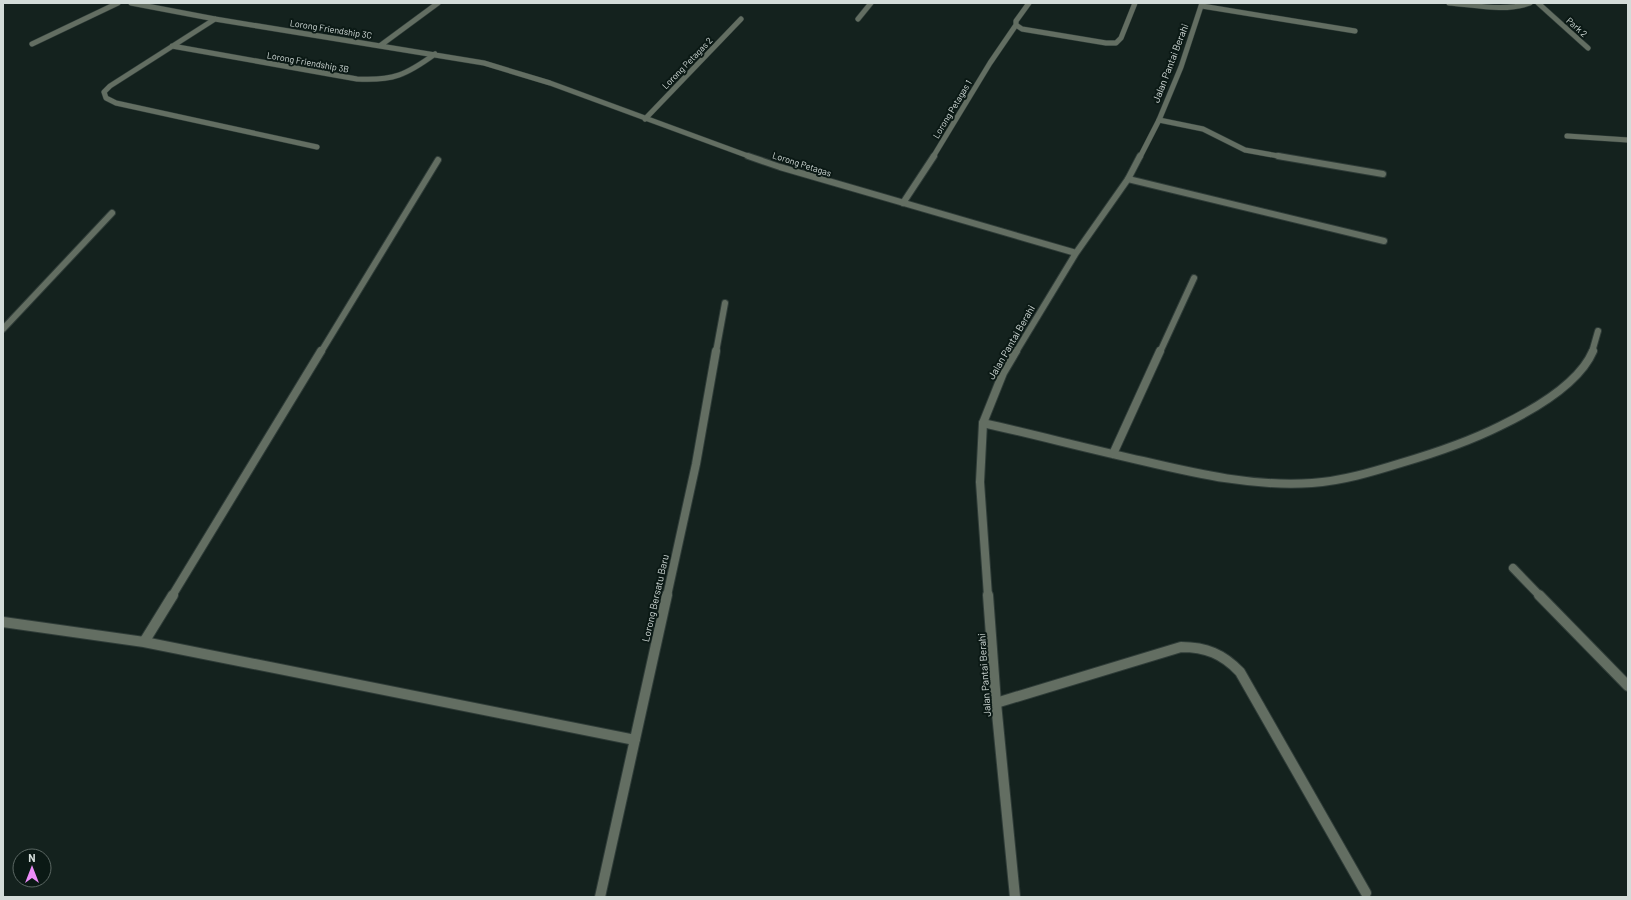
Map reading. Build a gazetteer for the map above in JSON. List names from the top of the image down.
{
  "streets": {
    "street": [
      "Park 2",
      "Lorong Friendship 3C",
      "Lorong Friendship 3B",
      "Lorong Petagas 2",
      "Jalan Pantai Berahi",
      "Lorong Petagas 1",
      "Lorong Petagas",
      "Lorong Bersatu Baru"
    ]
  },
  "crossings": [
    ["Lorong Friendship 3C", "Lorong Friendship 3B"],
    ["Lorong Friendship 3C", "Lorong Petagas"],
    ["Lorong Petagas 2", "Lorong Petagas"],
    ["Jalan Pantai Berahi", "Lorong Petagas"],
    ["Lorong Petagas 1", "Lorong Petagas"]
  ],
  "north": "top"
}
